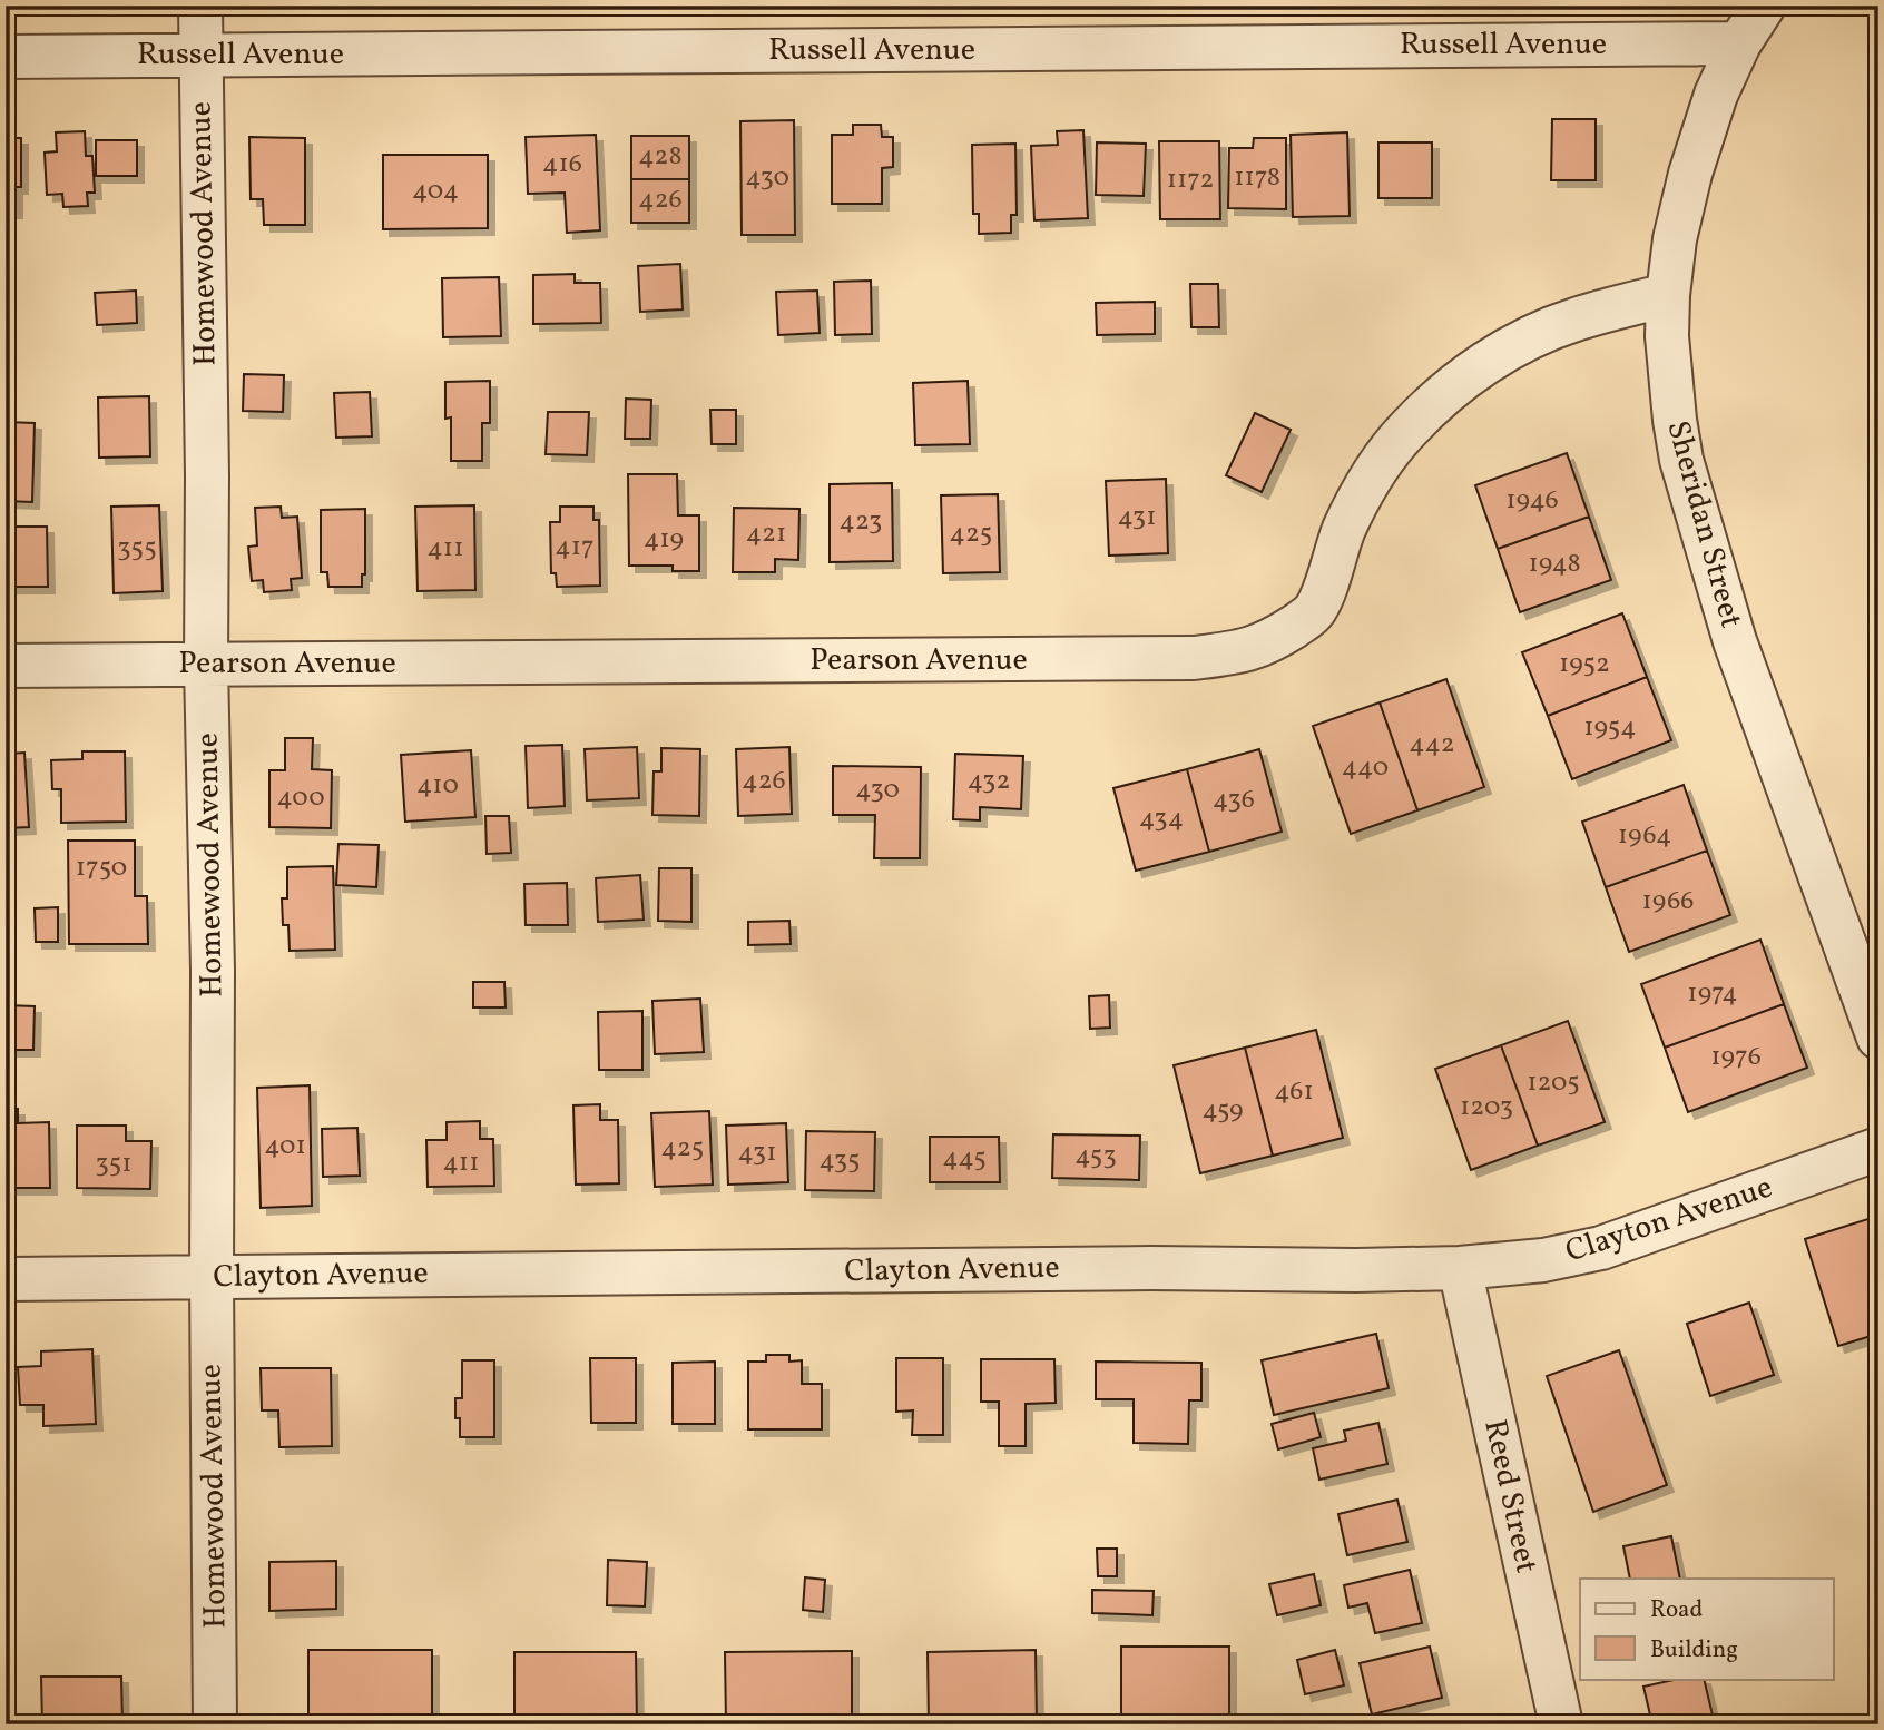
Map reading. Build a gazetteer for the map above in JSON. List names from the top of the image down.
{
  "streets": {
    "street": [
      "Russell Avenue",
      "Homewood Avenue",
      "Sheridan Street",
      "Pearson Avenue",
      "Clayton Avenue",
      "Reed Street"
    ]
  },
  "crossings": [
    ["Russell Avenue", "Homewood Avenue"],
    ["Russell Avenue", "Sheridan Street"],
    ["Homewood Avenue", "Pearson Avenue"],
    ["Homewood Avenue", "Clayton Avenue"],
    ["Sheridan Street", "Pearson Avenue"],
    ["Clayton Avenue", "Reed Street"]
  ],
  "house_numbers": [
    "428",
    "416",
    "430",
    "1178",
    "1172",
    "404",
    "426",
    "1946",
    "431",
    "423",
    "421",
    "425",
    "419",
    "417",
    "355",
    "411",
    "1948",
    "1952",
    "1954",
    "442",
    "440",
    "426",
    "432",
    "410",
    "430",
    "400",
    "436",
    "434",
    "1964",
    "1750",
    "1966",
    "1974",
    "1976",
    "1205",
    "461",
    "1203",
    "459",
    "401",
    "425",
    "431",
    "453",
    "445",
    "435",
    "411",
    "351"
  ],
  "legend": ["Road", "Building"]
}
